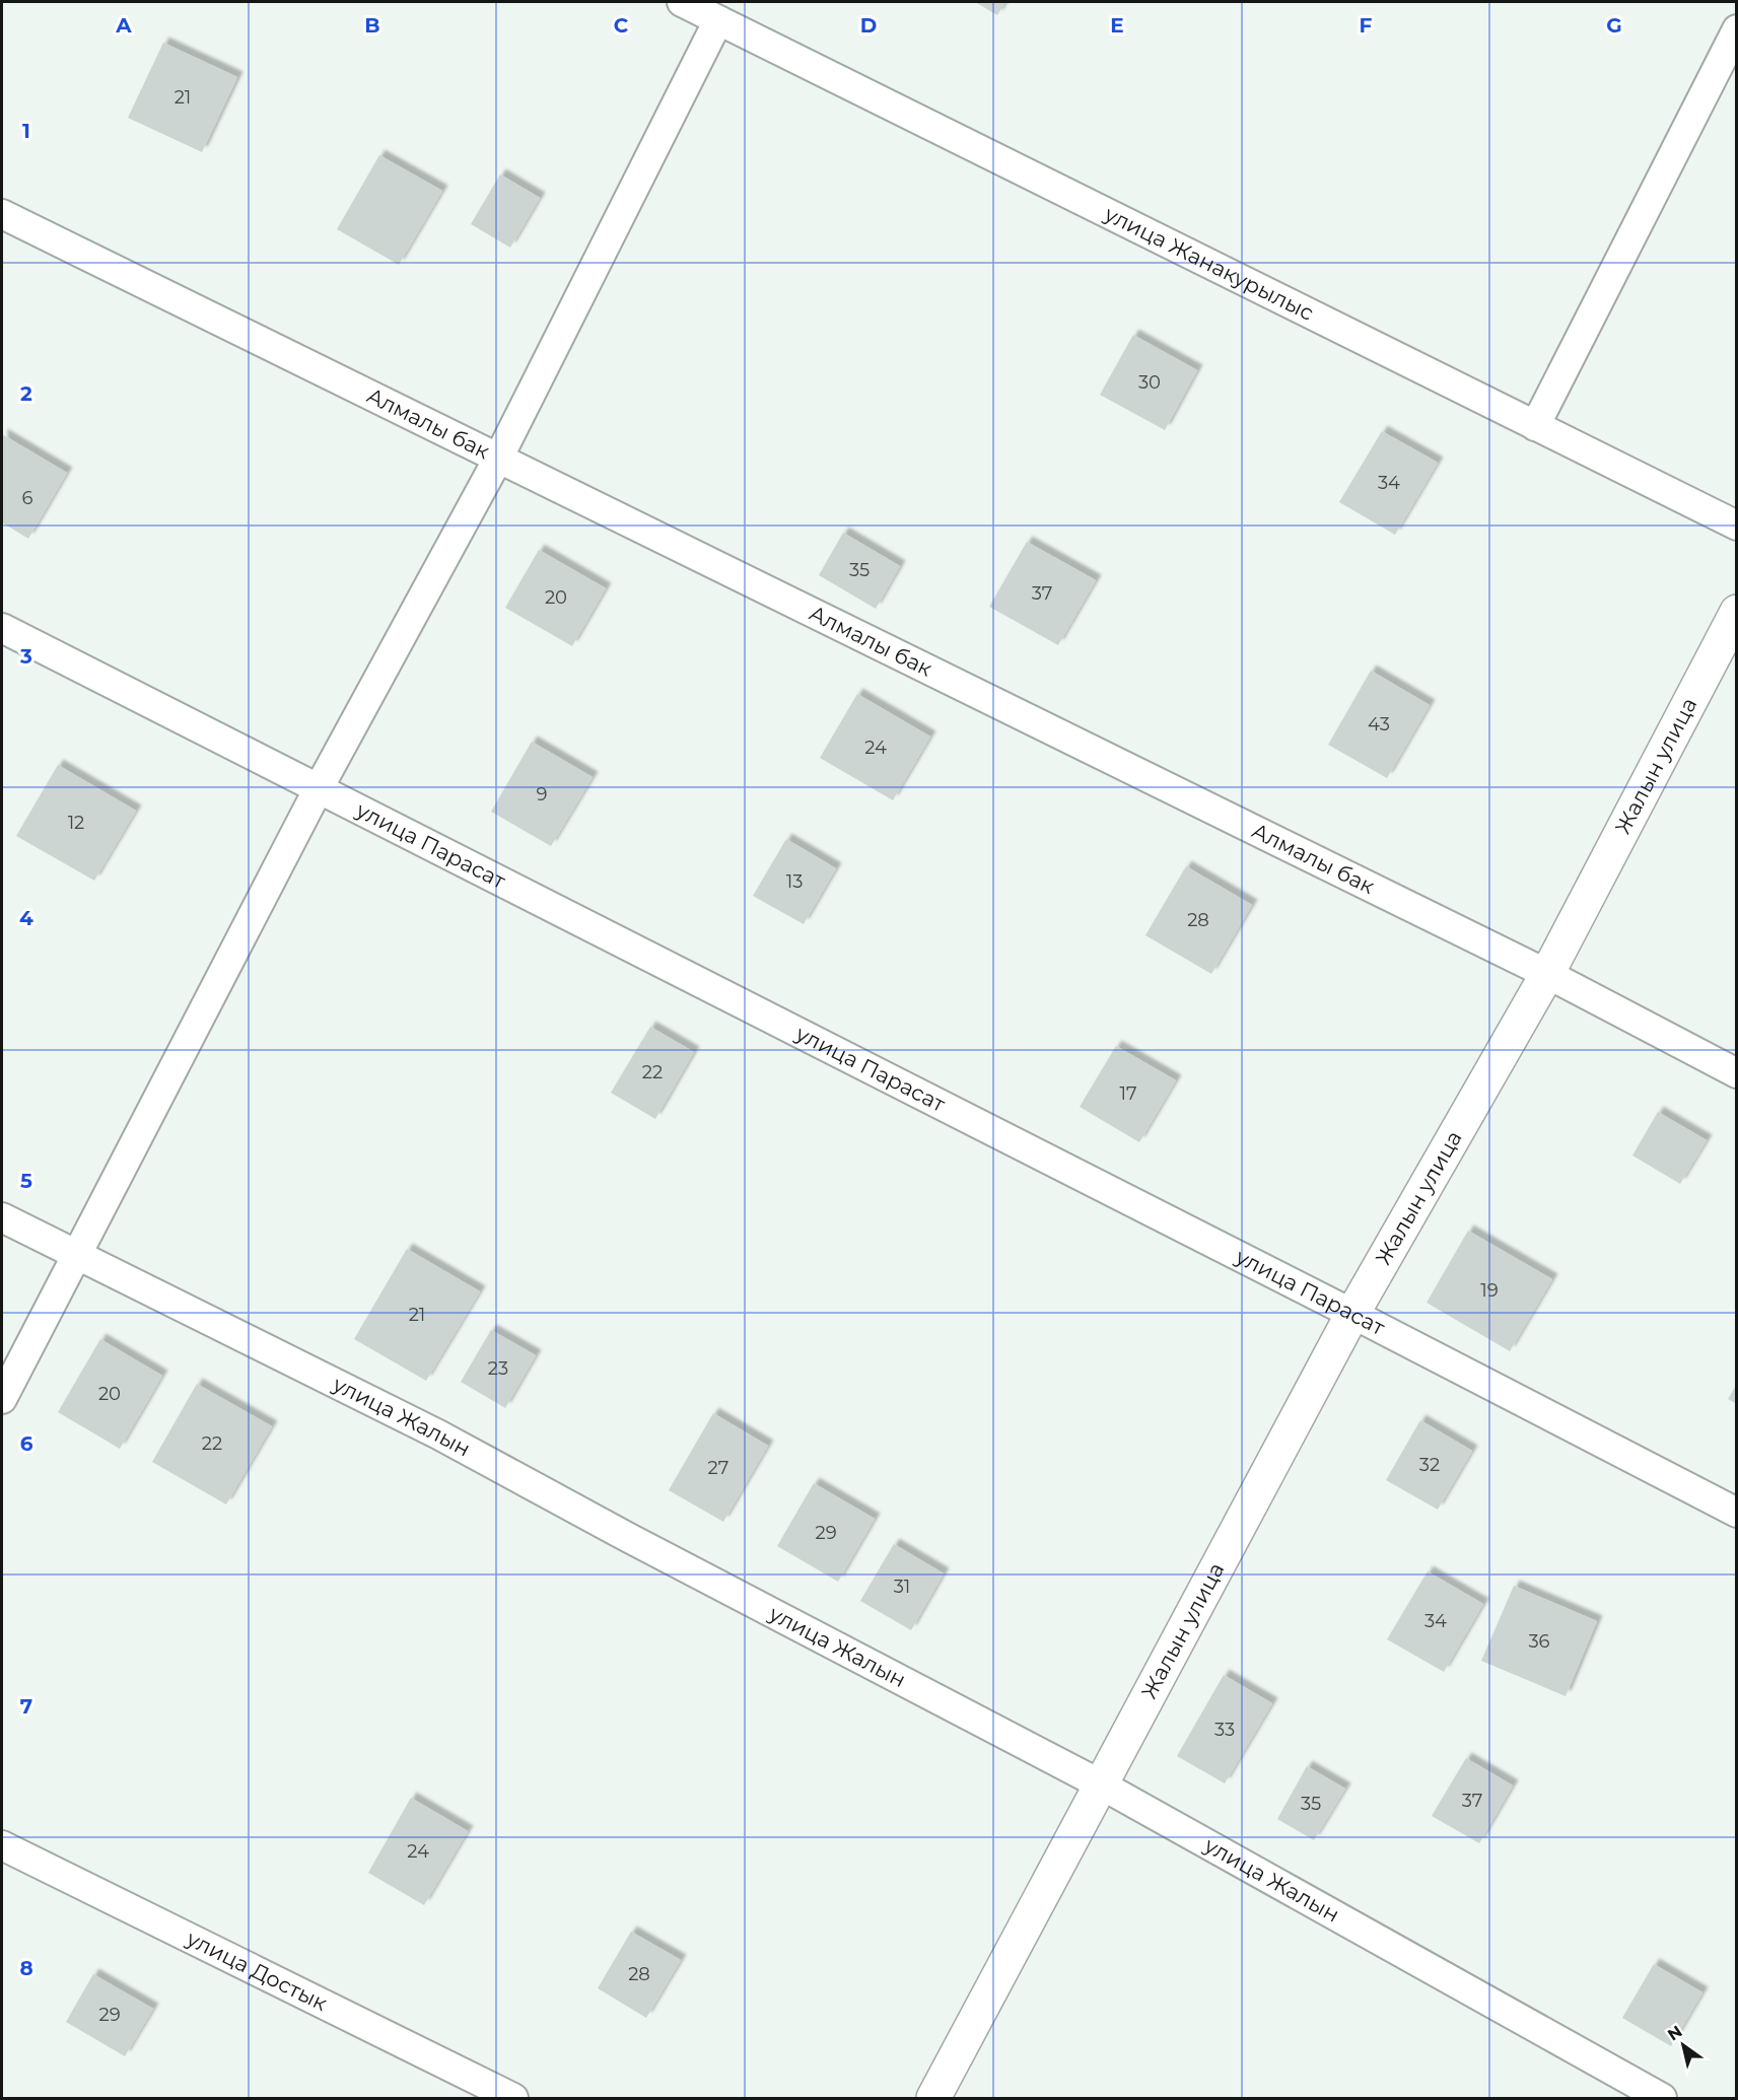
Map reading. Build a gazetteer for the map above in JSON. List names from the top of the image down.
{
  "streets": {
    "street": [
      "улица Жанакурылыс",
      "Алмалы бак",
      "Жалын улица",
      "улица Парасат",
      "улица Жалын",
      "улица Достык"
    ]
  },
  "crossings": [
    ["Алмалы бак", "Жалын улица"],
    ["Жалын улица", "улица Парасат"],
    ["Жалын улица", "улица Жалын"]
  ],
  "house_numbers": [
    "21",
    "30",
    "34",
    "6",
    "35",
    "37",
    "20",
    "43",
    "24",
    "9",
    "12",
    "13",
    "28",
    "22",
    "17",
    "19",
    "21",
    "23",
    "20",
    "22",
    "32",
    "27",
    "29",
    "31",
    "34",
    "36",
    "33",
    "37",
    "35",
    "24",
    "28",
    "29"
  ],
  "north": "top left",
  "grid": {
    "columns": [
      "A",
      "B",
      "C",
      "D",
      "E",
      "F",
      "G"
    ],
    "rows": [
      "1",
      "2",
      "3",
      "4",
      "5",
      "6",
      "7",
      "8"
    ]
  }
}
